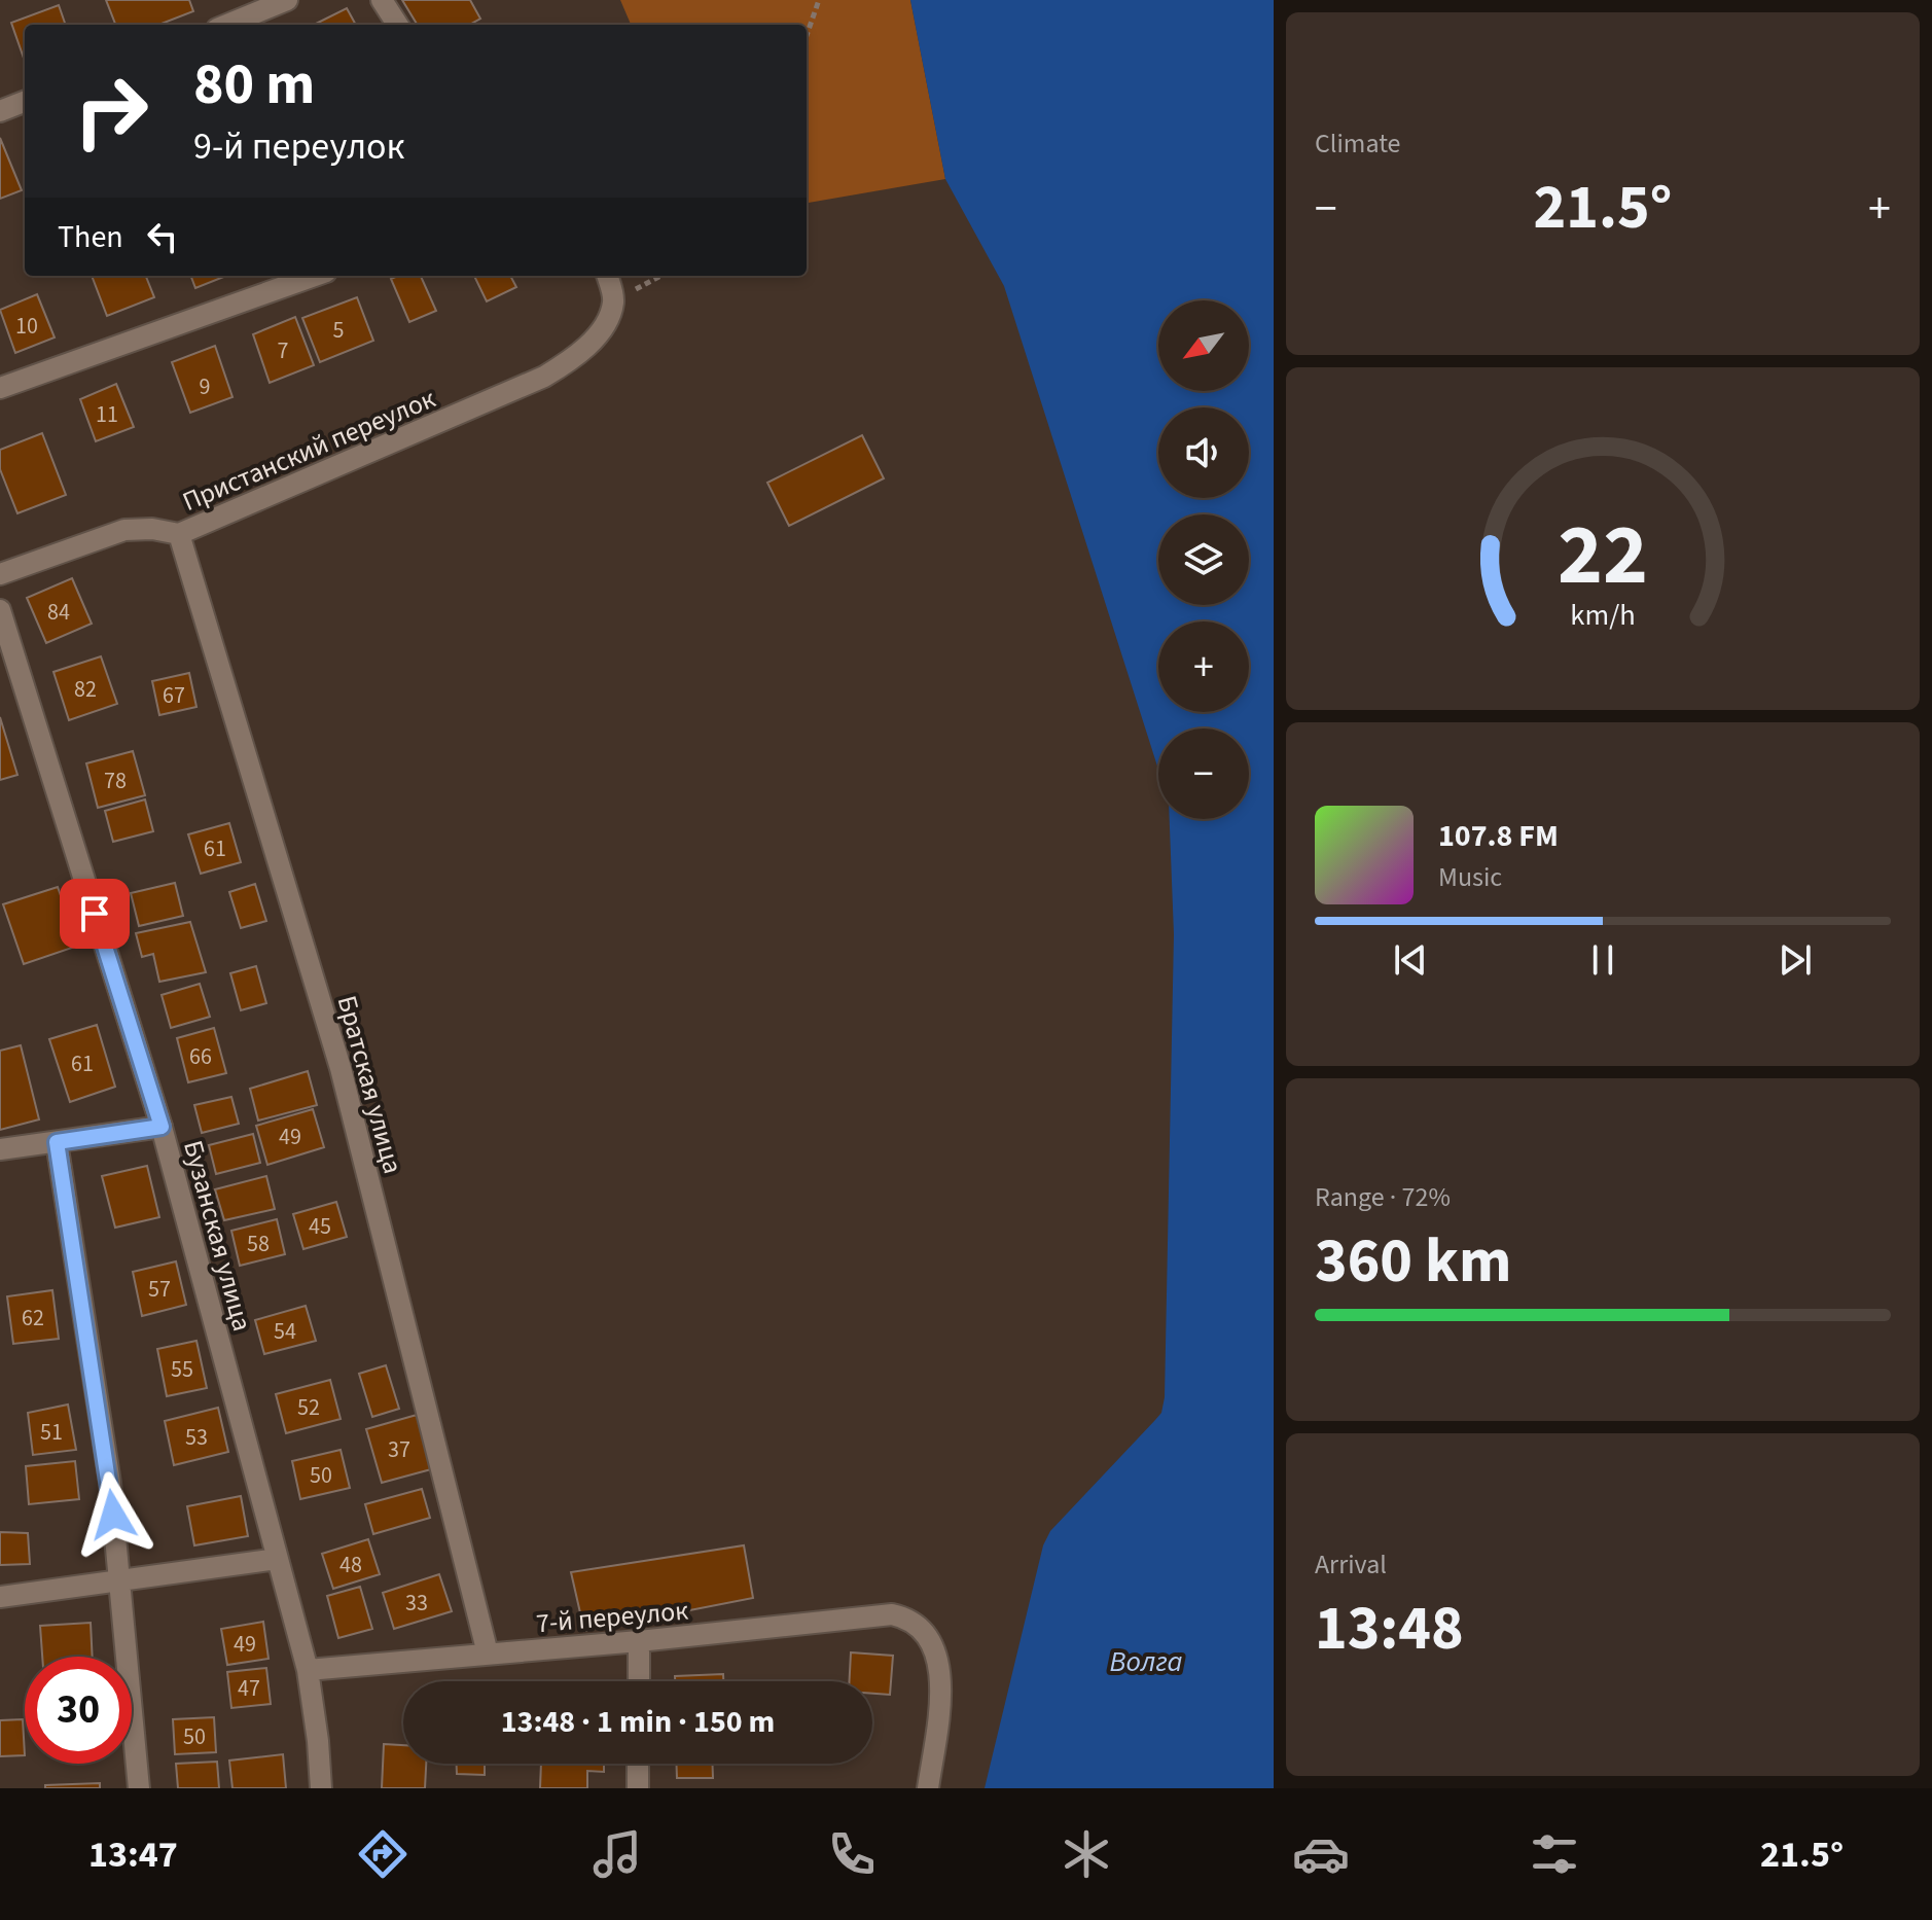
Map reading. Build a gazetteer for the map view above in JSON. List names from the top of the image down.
{
  "streets": {
    "street": [
      "Пристанский переулок",
      "Братская улица",
      "Бузанская улица",
      "7-й переулок"
    ]
  },
  "crossings": [
    ["Пристанский переулок", "Братская улица"],
    ["Братская улица", "7-й переулок"],
    ["Бузанская улица", "7-й переулок"]
  ],
  "water": ["Волга"],
  "house_numbers": [
    "10",
    "5",
    "7",
    "9",
    "11",
    "84",
    "82",
    "67",
    "78",
    "61",
    "66",
    "61",
    "49",
    "45",
    "58",
    "57",
    "62",
    "54",
    "55",
    "52",
    "51",
    "53",
    "37",
    "50",
    "48",
    "33",
    "49",
    "47",
    "50"
  ],
  "north": "bottom left",
  "page": {
    "tile": [
      "Climate",
      ["Range · 72%", "360 km"],
      ["Arrival", "13:48"]
    ],
    "turn": ["80 m", "9-й переулок"],
    "heat": ["−", "21.5°", "+"],
    "then": "Then",
    "map_buttons": ["+", "−"],
    "song": ["107.8 FM", "Music"],
    "limit": "30",
    "trip": "13:48 · 1 min · 150 m",
    "tabs": ["13:47", "21.5°"],
    "gauge": ["22", "km/h"]
  }
}
